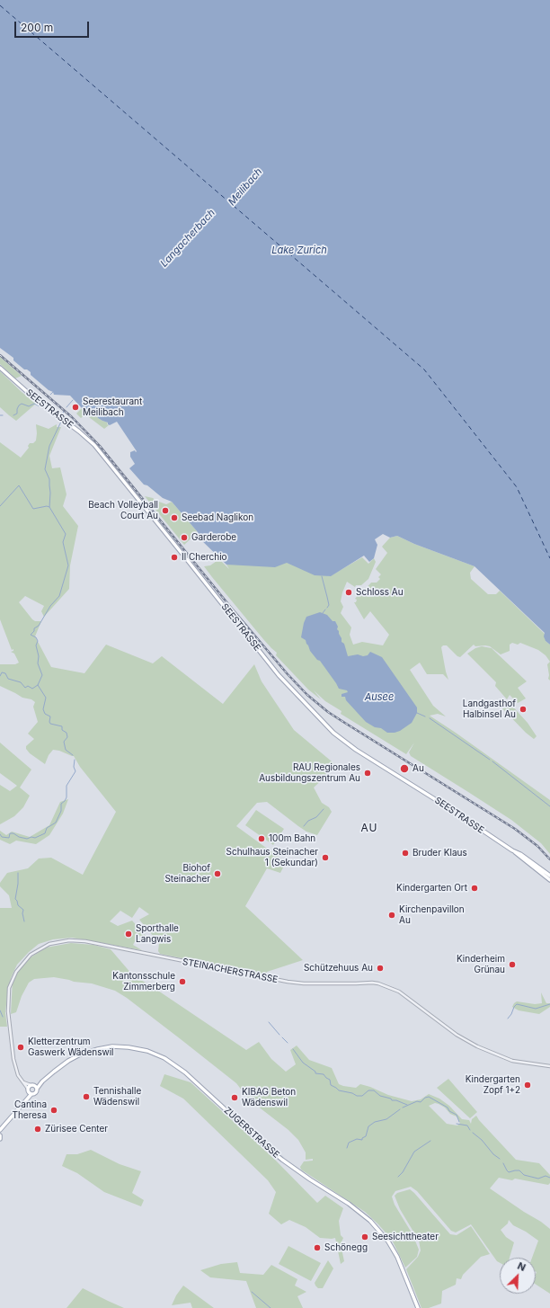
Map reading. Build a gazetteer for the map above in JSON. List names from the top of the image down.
{
  "streets": {
    "main road": ["SEESTRASSE", "ZUGERSTRASSE"],
    "street": ["STEINACHERSTRASSE"]
  },
  "crossings": [
    ["STEINACHERSTRASSE", "ZUGERSTRASSE"]
  ],
  "districts": ["AU"],
  "water": [
    "Meilibach",
    "Langacherbach",
    "Lake Zurich",
    "Ausee"
  ],
  "places": [
    "Seerestaurant Meilibach",
    "Beach Volleyball Court Au",
    "Seebad Naglikon",
    "Garderobe",
    "Il Cherchio",
    "Schloss Au",
    "Landgasthof Halbinsel Au",
    "Au",
    "RAU Regionales Ausbildungszentrum Au",
    "100m Bahn",
    "Bruder Klaus",
    "Schulhaus Steinacher 1 (Sekundar)",
    "Biohof Steinacher",
    "Kindergarten Ort",
    "Kirchenpavillon Au",
    "Sporthalle Langwis",
    "Kinderheim Grünau",
    "Schützehuus Au",
    "Kantonsschule Zimmerberg",
    "Kletterzentrum Gaswerk Wädenswil",
    "Kindergarten Zopf 1+2",
    "Tennishalle Wädenswil",
    "KIBAG Beton Wädenswil",
    "Cantina Theresa",
    "Zürisee Center",
    "Seesichttheater",
    "Schönegg"
  ],
  "scale_bar": "200 m",
  "north": "top right"
}
